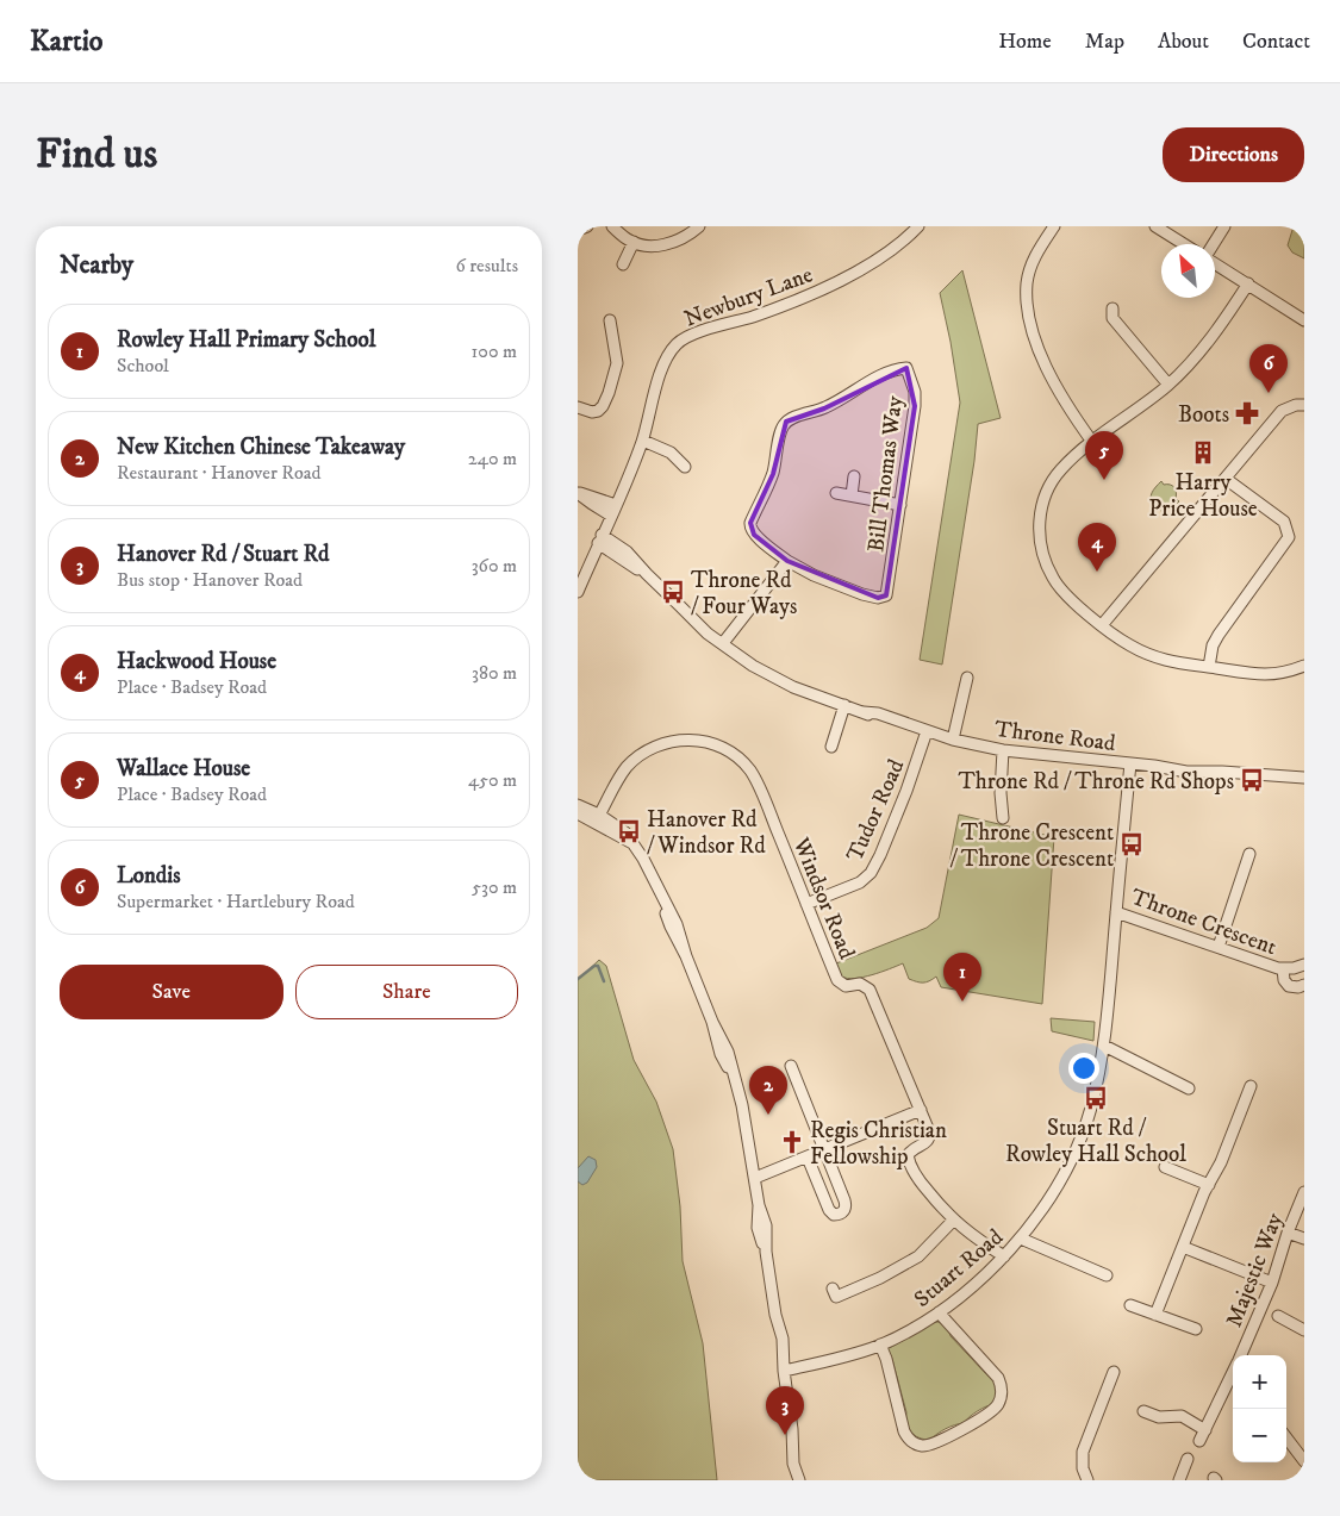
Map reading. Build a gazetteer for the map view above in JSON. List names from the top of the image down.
{
  "streets": {
    "street": [
      "Newbury Lane",
      "Bill Thomas Way",
      "Throne Road",
      "Tudor Road",
      "Windsor Road",
      "Throne Crescent",
      "Stuart Road",
      "Majestic Way"
    ]
  },
  "crossings": [
    ["Newbury Lane", "Throne Road"],
    ["Throne Road", "Tudor Road"],
    ["Throne Road", "Throne Crescent"],
    ["Tudor Road", "Windsor Road"],
    ["Windsor Road", "Stuart Road"],
    ["Throne Crescent", "Stuart Road"]
  ],
  "places": {
    "pharmacy": ["Boots"],
    "building": ["Harry Price House"],
    "bus stop": [
      "Throne Rd / Four Ways",
      "Throne Rd / Throne Rd Shops",
      "Hanover Rd / Windsor Rd",
      "Throne Crescent / Throne Crescent",
      "Stuart Rd / Rowley Hall School"
    ],
    "church": ["Regis Christian Fellowship"]
  },
  "north": "top left",
  "page": {
    "header": "Kartio",
    "nav": [
      "Home",
      "Map",
      "About",
      "Contact"
    ],
    "buttons": [
      "Directions",
      ["Save", "Share"]
    ],
    "title": "Find us",
    "heading": ["Nearby", "6 results"],
    "list": [
      {
        "mark": "1",
        "name": "Rowley Hall Primary School",
        "note": "School",
        "value": "100 m"
      },
      {
        "mark": "2",
        "name": "New Kitchen Chinese Takeaway",
        "note": "Restaurant · Hanover Road",
        "value": "240 m"
      },
      {
        "mark": "3",
        "name": "Hanover Rd / Stuart Rd",
        "note": "Bus stop · Hanover Road",
        "value": "360 m"
      },
      {
        "mark": "4",
        "name": "Hackwood House",
        "note": "Place · Badsey Road",
        "value": "380 m"
      },
      {
        "mark": "5",
        "name": "Wallace House",
        "note": "Place · Badsey Road",
        "value": "450 m"
      },
      {
        "mark": "6",
        "name": "Londis",
        "note": "Supermarket · Hartlebury Road",
        "value": "530 m"
      }
    ],
    "pins": [
      "6",
      "5",
      "4",
      "1",
      "2",
      "3"
    ],
    "map_buttons": ["+", "−"]
  }
}
